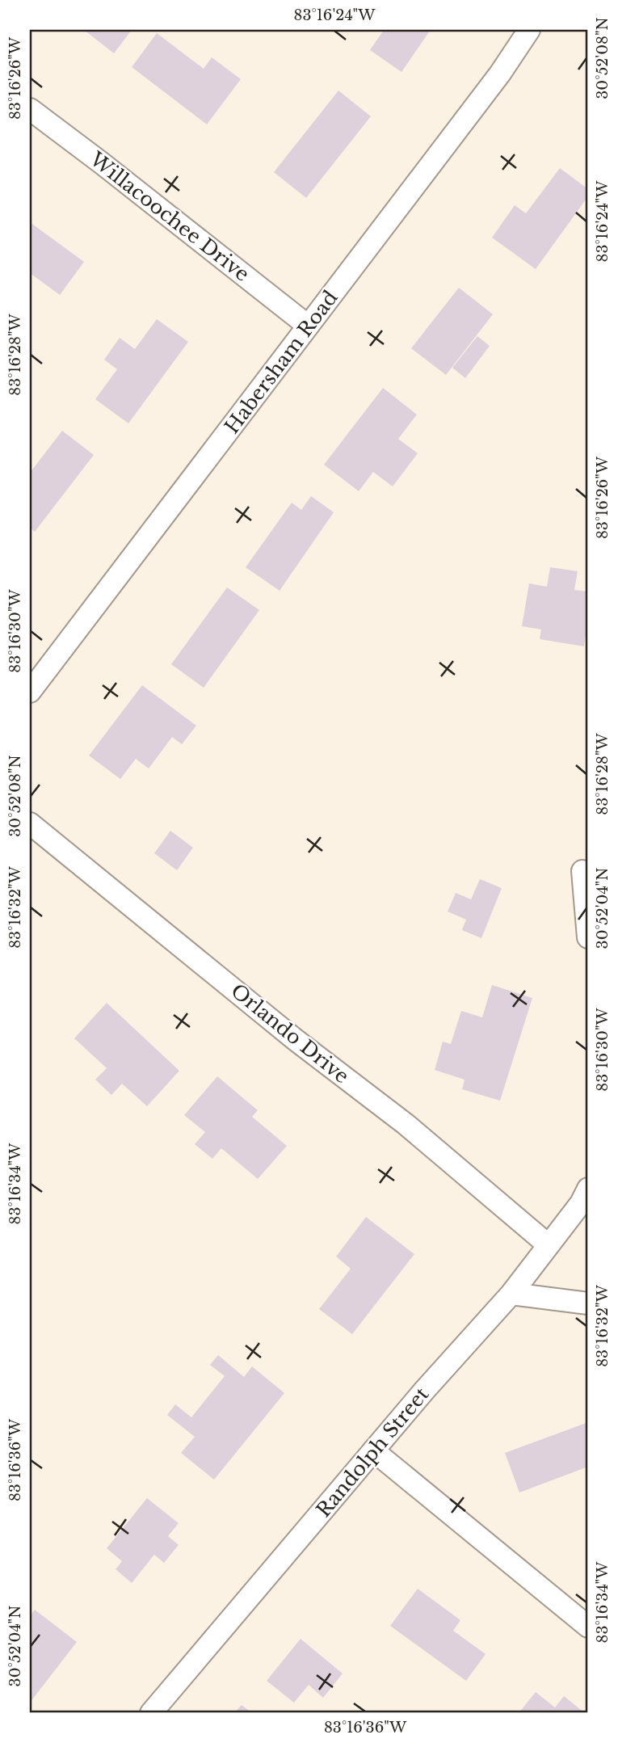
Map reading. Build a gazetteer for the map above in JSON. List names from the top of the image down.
{
  "streets": {
    "street": [
      "Willacoochee Drive",
      "Habersham Road",
      "Orlando Drive",
      "Randolph Street"
    ]
  },
  "crossings": [
    ["Willacoochee Drive", "Habersham Road"],
    ["Orlando Drive", "Randolph Street"]
  ],
  "coordinates": [
    "83°16'24\"W",
    "30°52'08\"N",
    "83°16'26\"W",
    "83°16'28\"W",
    "83°16'30\"W",
    "83°16'32\"W",
    "30°52'04\"N",
    "83°16'34\"W",
    "83°16'36\"W"
  ]
}
